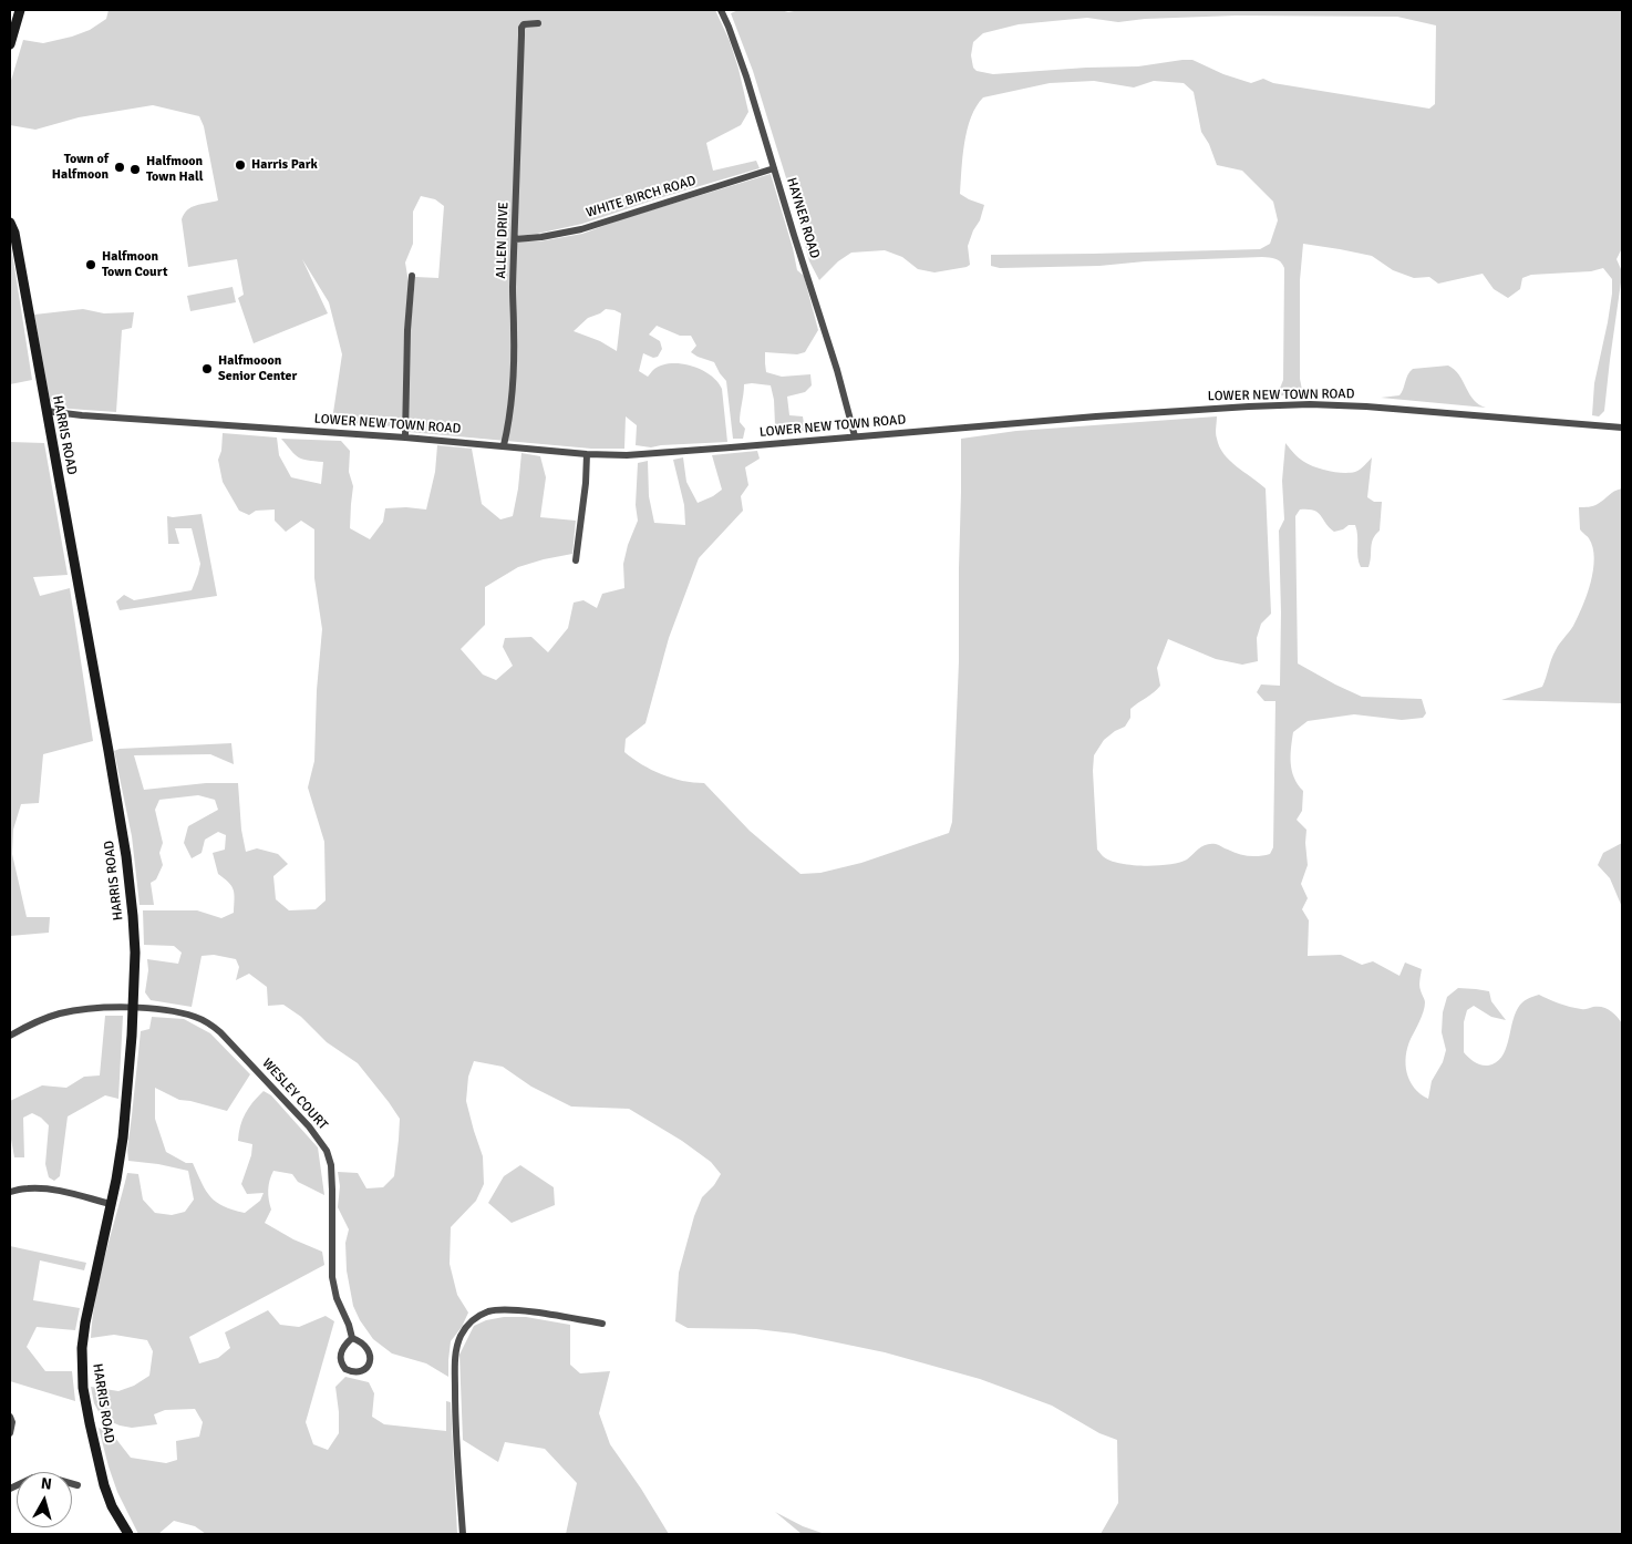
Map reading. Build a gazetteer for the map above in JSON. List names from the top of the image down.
{
  "streets": {
    "street": [
      "WHITE BIRCH ROAD",
      "HAYNER ROAD",
      "ALLEN DRIVE",
      "LOWER NEW TOWN ROAD",
      "HARRIS ROAD",
      "WESLEY COURT"
    ]
  },
  "crossings": [
    ["WHITE BIRCH ROAD", "HAYNER ROAD"],
    ["WHITE BIRCH ROAD", "ALLEN DRIVE"],
    ["HAYNER ROAD", "LOWER NEW TOWN ROAD"],
    ["ALLEN DRIVE", "LOWER NEW TOWN ROAD"],
    ["LOWER NEW TOWN ROAD", "HARRIS ROAD"],
    ["HARRIS ROAD", "WESLEY COURT"]
  ],
  "places": [
    "Harris Park",
    "Town of Halfmoon",
    "Halfmoon Town Hall",
    "Halfmoon Town Court",
    "Halfmooon Senior Center"
  ],
  "north": "top"
}
